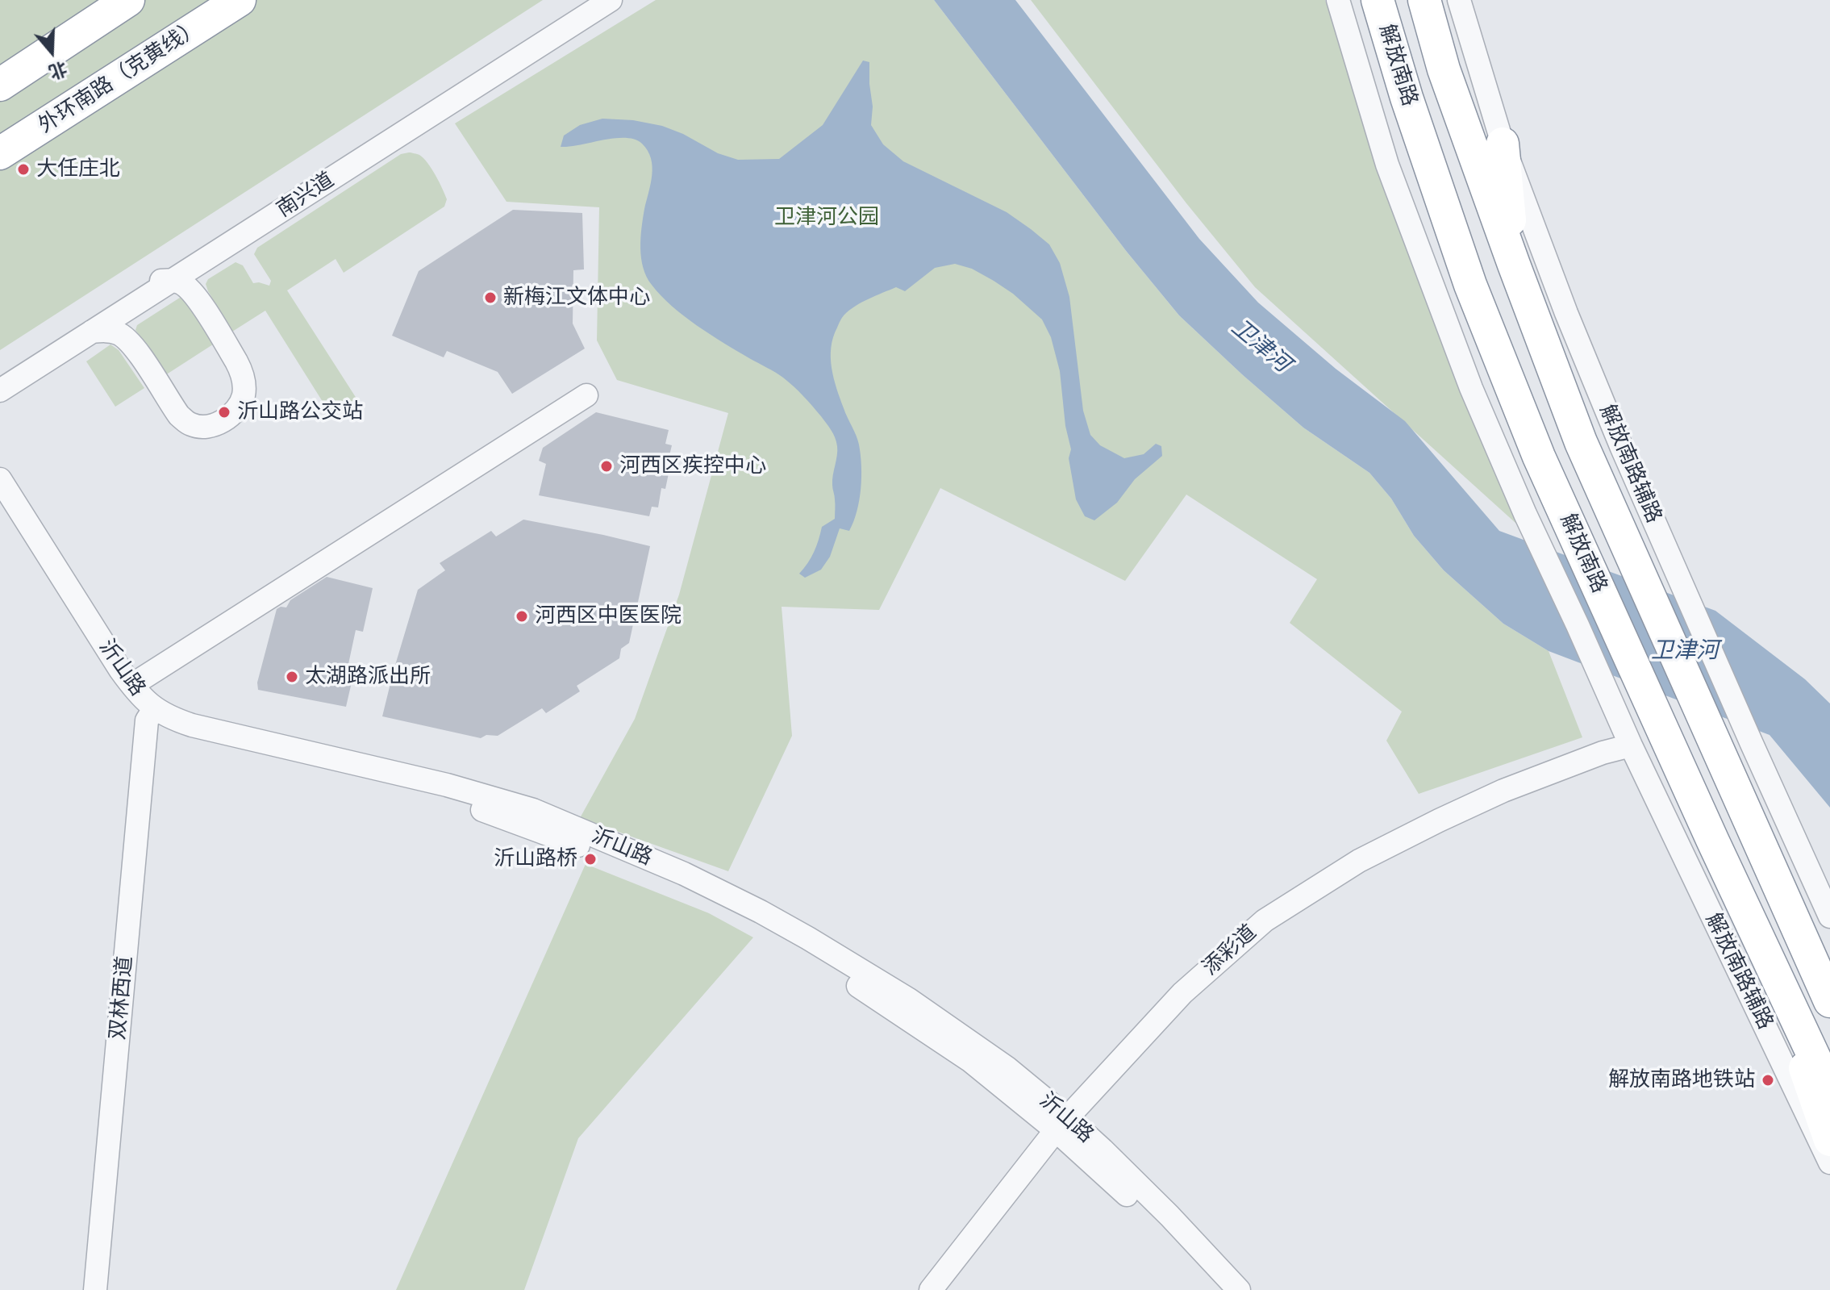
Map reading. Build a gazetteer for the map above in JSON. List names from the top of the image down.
{
  "streets": {
    "highway": ["解放南路", "外环南路（克黄线）"],
    "street": [
      "南兴道",
      "解放南路辅路",
      "沂山路",
      "添彩道",
      "双林西道"
    ]
  },
  "crossings": [
    ["解放南路辅路", "添彩道"],
    ["沂山路", "添彩道"],
    ["沂山路", "双林西道"]
  ],
  "water": ["卫津河"],
  "parks": ["卫津河公园"],
  "places": [
    "大任庄北",
    "新梅江文体中心",
    "沂山路公交站",
    "河西区疾控中心",
    "河西区中医医院",
    "太湖路派出所",
    "沂山路桥",
    "解放南路地铁站"
  ],
  "north": "bottom"
}
